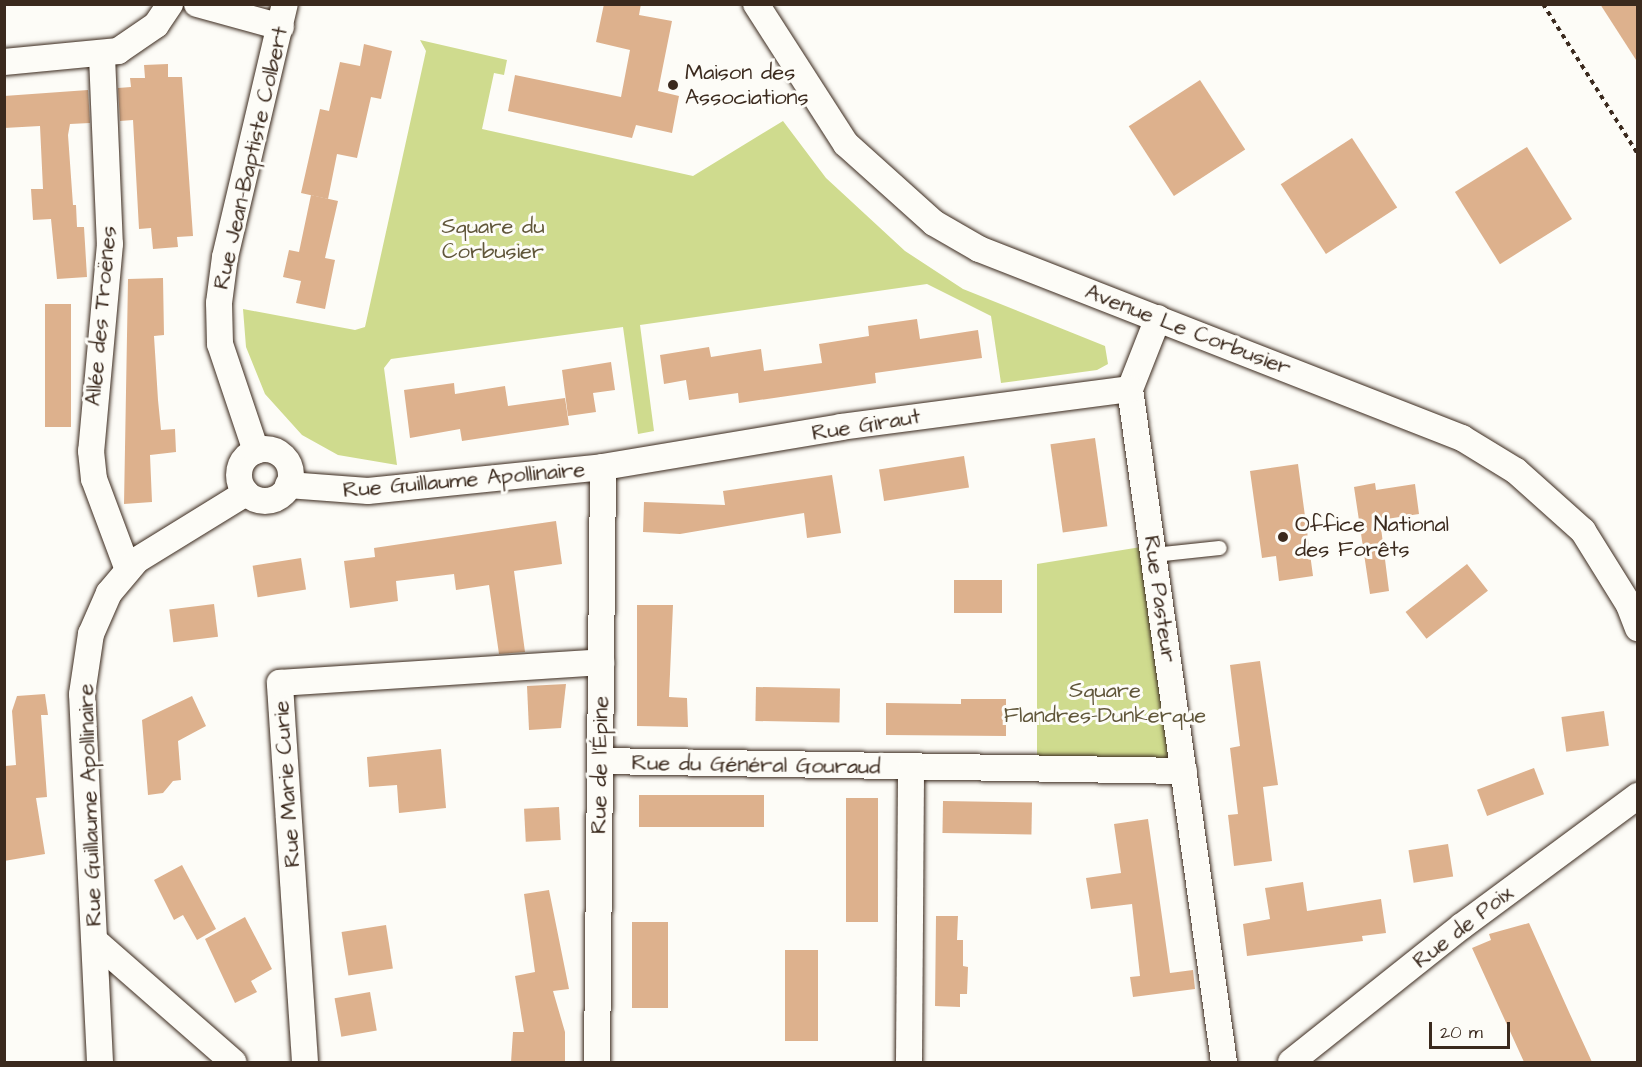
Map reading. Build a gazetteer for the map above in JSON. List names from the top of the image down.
{
  "streets": {
    "street": [
      "Rue Jean-Baptiste Colbert",
      "Allée des Troënes",
      "Avenue Le Corbusier",
      "Rue Giraut",
      "Rue Guillaume Apollinaire",
      "Rue Pasteur",
      "Rue de l'Épine",
      "Rue du Général Gouraud",
      "Rue Marie Curie",
      "Rue de Poix"
    ]
  },
  "crossings": [
    ["Rue Jean-Baptiste Colbert", "Rue Guillaume Apollinaire"],
    ["Allée des Troënes", "Rue Guillaume Apollinaire"],
    ["Avenue Le Corbusier", "Rue Pasteur"],
    ["Rue Giraut", "Rue Guillaume Apollinaire"],
    ["Rue Giraut", "Rue Pasteur"],
    ["Rue Giraut", "Rue de l'Épine"],
    ["Rue Guillaume Apollinaire", "Rue de l'Épine"],
    ["Rue Pasteur", "Rue du Général Gouraud"],
    ["Rue de l'Épine", "Rue du Général Gouraud"],
    ["Rue de l'Épine", "Rue Marie Curie"]
  ],
  "parks": ["Square du Corbusier", "Square Flandres-Dunkerque"],
  "places": ["Maison des Associations", "Office National des Forêts"],
  "scale_bar": "20 m"
}
